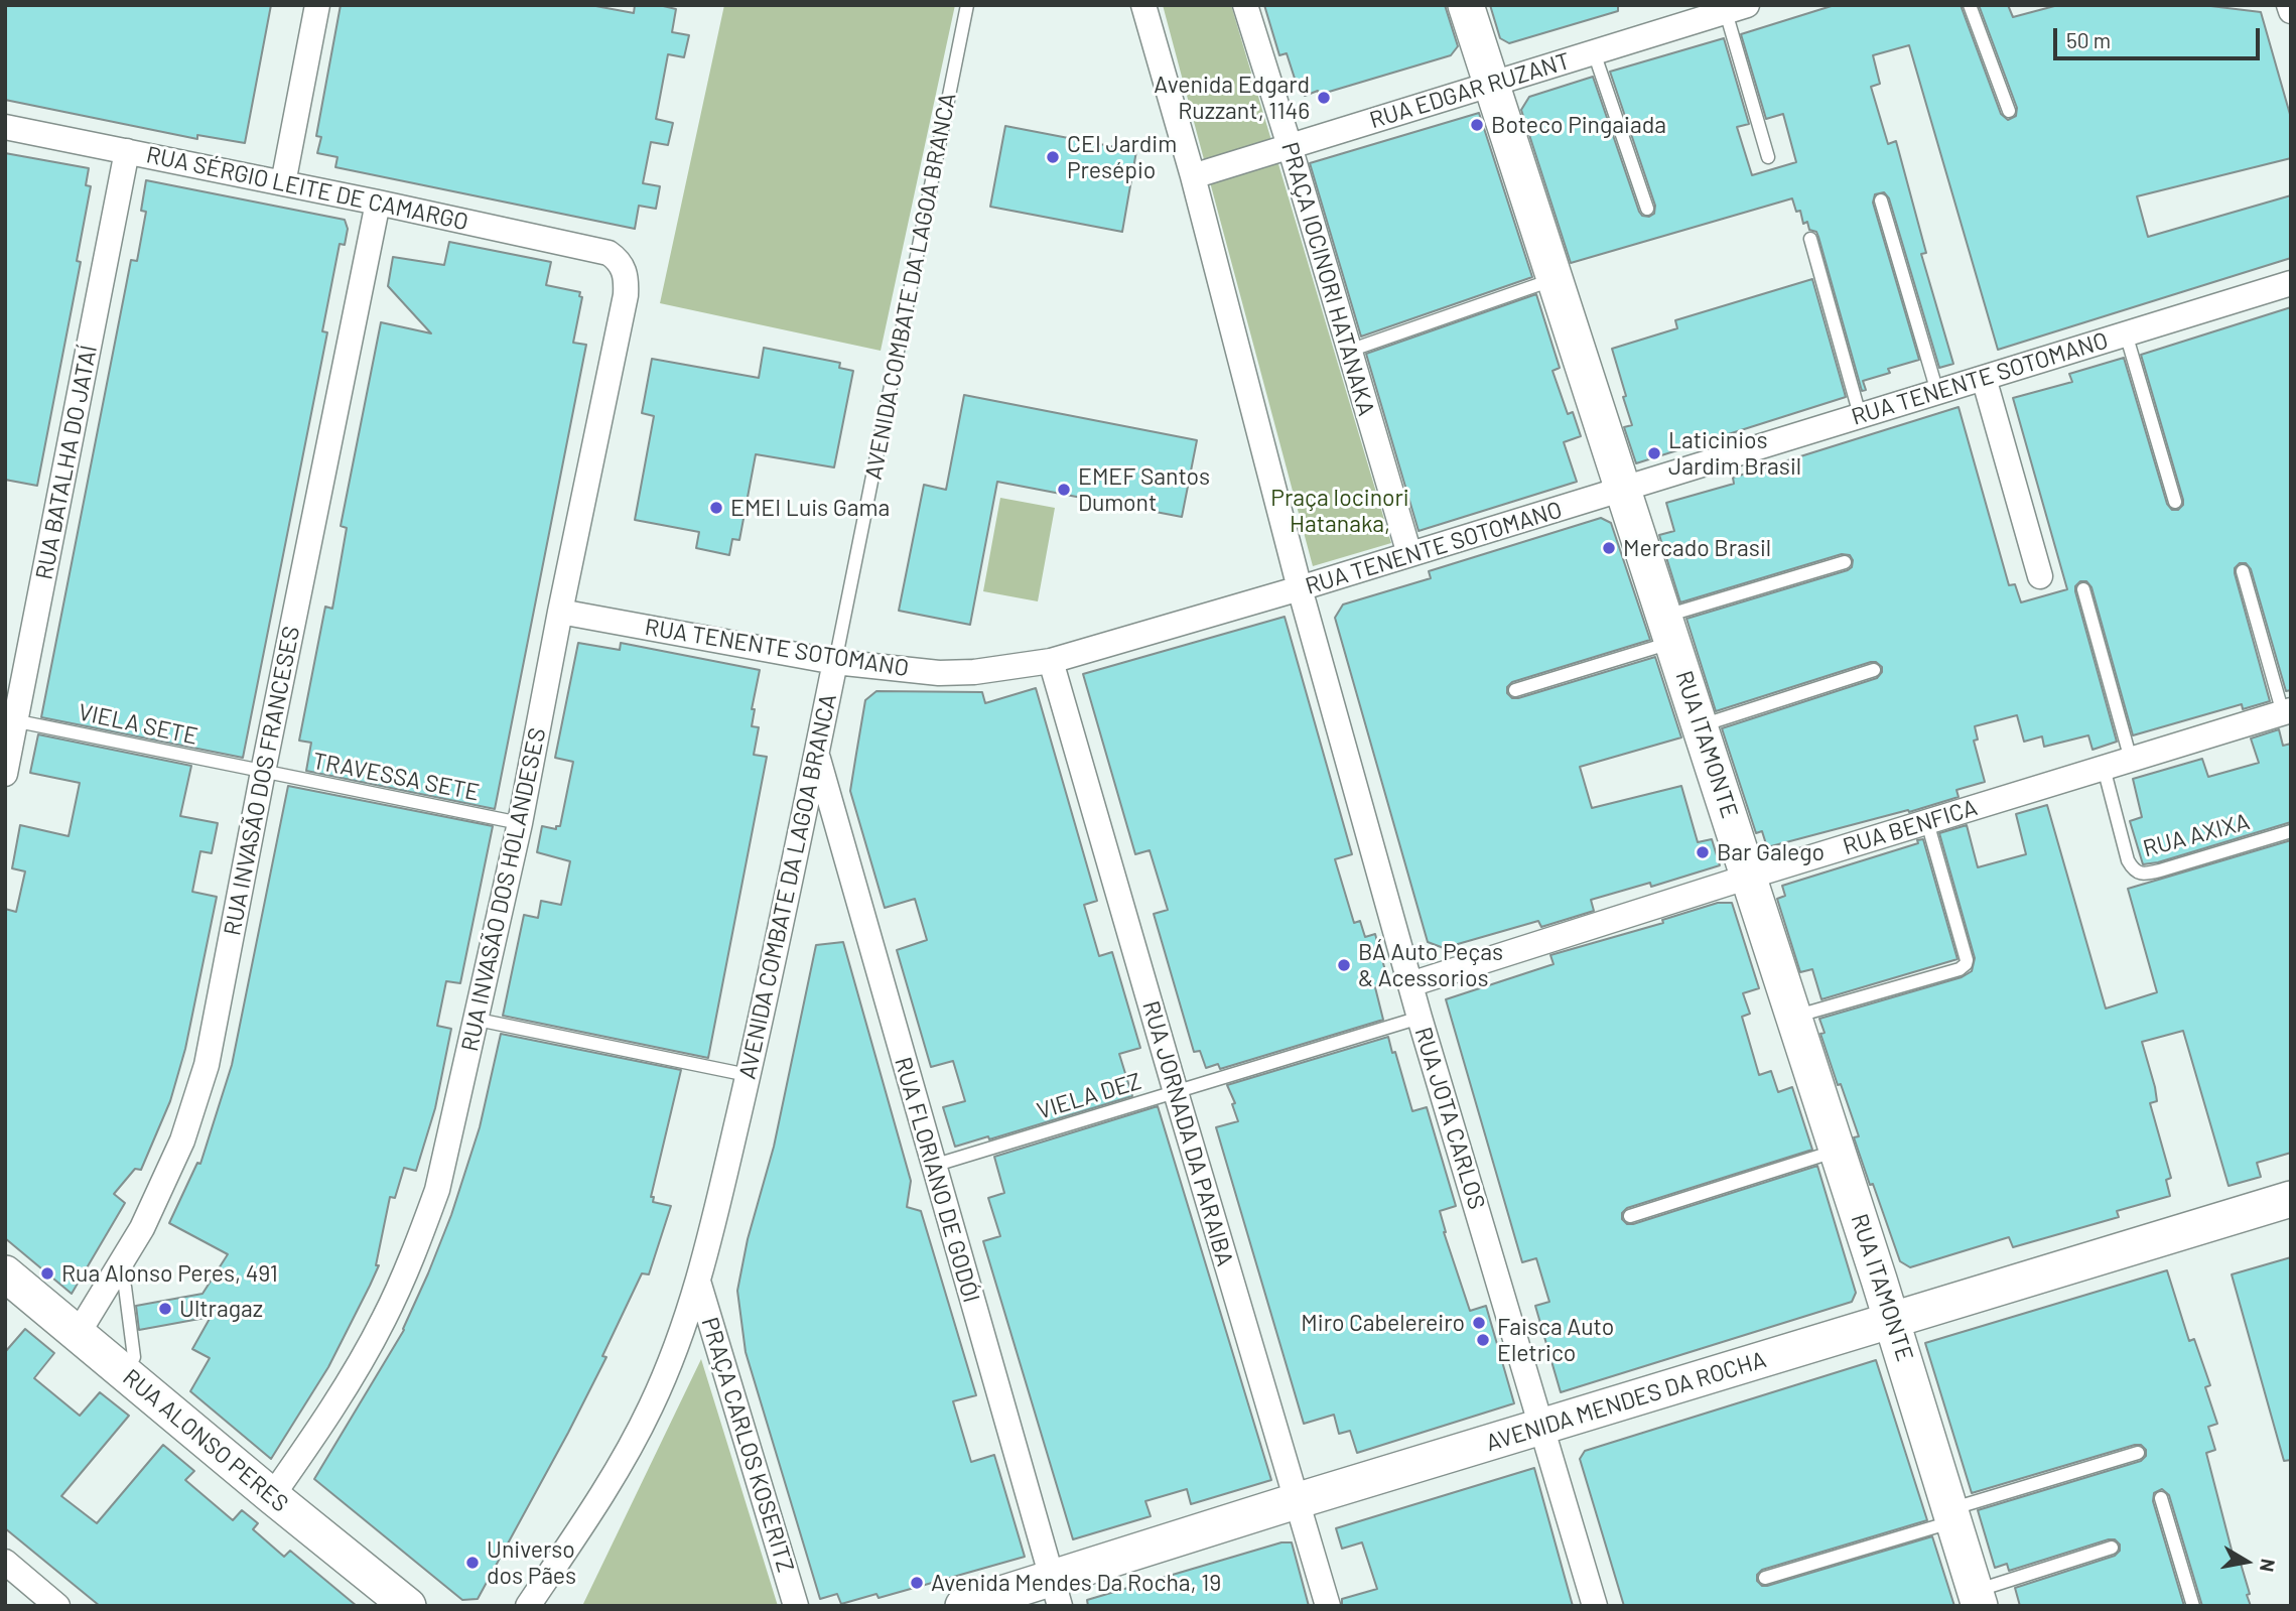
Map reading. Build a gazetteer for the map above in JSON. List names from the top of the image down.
{
  "streets": {
    "street": [
      "RUA EDGAR RUZANT",
      "RUA SÉRGIO LEITE DE CAMARGO",
      "PRAÇA IOCINORI HATANAKA",
      "AVENIDA COMBATE DA LAGOA BRANCA",
      "RUA TENENTE SOTOMANO",
      "RUA BATALHA DO JATAÍ",
      "RUA ITAMONTE",
      "RUA INVASÃO DOS FRANCESES",
      "RUA BENFICA",
      "RUA INVASÃO DOS HOLANDESES",
      "RUA JOTA CARLOS",
      "RUA JORNADA DA PARAIBA",
      "RUA FLORIANO DE GODÓI",
      "AVENIDA MENDES DA ROCHA",
      "RUA ALONSO PERES",
      "PRAÇA CARLOS KOSERITZ"
    ],
    "lane": [
      "VIELA SETE",
      "TRAVESSA SETE",
      "RUA AXIXA",
      "VIELA DEZ"
    ]
  },
  "crossings": [
    ["RUA EDGAR RUZANT", "PRAÇA IOCINORI HATANAKA"],
    ["RUA EDGAR RUZANT", "RUA ITAMONTE"],
    ["RUA SÉRGIO LEITE DE CAMARGO", "RUA BATALHA DO JATAÍ"],
    ["RUA SÉRGIO LEITE DE CAMARGO", "RUA INVASÃO DOS FRANCESES"],
    ["RUA SÉRGIO LEITE DE CAMARGO", "RUA INVASÃO DOS HOLANDESES"],
    ["PRAÇA IOCINORI HATANAKA", "RUA TENENTE SOTOMANO"],
    ["AVENIDA COMBATE DA LAGOA BRANCA", "RUA TENENTE SOTOMANO"],
    ["AVENIDA COMBATE DA LAGOA BRANCA", "RUA FLORIANO DE GODÓI"],
    ["AVENIDA COMBATE DA LAGOA BRANCA", "PRAÇA CARLOS KOSERITZ"],
    ["RUA TENENTE SOTOMANO", "RUA ITAMONTE"],
    ["RUA TENENTE SOTOMANO", "RUA INVASÃO DOS HOLANDESES"],
    ["RUA TENENTE SOTOMANO", "RUA JOTA CARLOS"],
    ["RUA TENENTE SOTOMANO", "RUA JORNADA DA PARAIBA"],
    ["RUA BATALHA DO JATAÍ", "VIELA SETE"],
    ["VIELA SETE", "TRAVESSA SETE"],
    ["VIELA SETE", "RUA INVASÃO DOS FRANCESES"],
    ["RUA ITAMONTE", "RUA BENFICA"],
    ["RUA ITAMONTE", "AVENIDA MENDES DA ROCHA"],
    ["TRAVESSA SETE", "RUA INVASÃO DOS FRANCESES"],
    ["TRAVESSA SETE", "RUA INVASÃO DOS HOLANDESES"],
    ["RUA INVASÃO DOS FRANCESES", "RUA ALONSO PERES"],
    ["RUA BENFICA", "RUA AXIXA"],
    ["RUA BENFICA", "RUA JOTA CARLOS"],
    ["RUA INVASÃO DOS HOLANDESES", "RUA ALONSO PERES"],
    ["VIELA DEZ", "RUA JOTA CARLOS"],
    ["VIELA DEZ", "RUA JORNADA DA PARAIBA"],
    ["VIELA DEZ", "RUA FLORIANO DE GODÓI"],
    ["RUA JOTA CARLOS", "AVENIDA MENDES DA ROCHA"],
    ["RUA JORNADA DA PARAIBA", "AVENIDA MENDES DA ROCHA"],
    ["RUA FLORIANO DE GODÓI", "AVENIDA MENDES DA ROCHA"]
  ],
  "parks": ["Praça Iocinori Hatanaka,"],
  "places": [
    "Avenida Edgard Ruzzant, 1146",
    "Boteco Pingaiada",
    "CEI Jardim Presépio",
    "Laticinios Jardim Brasil",
    "EMEF Santos Dumont",
    "EMEI Luis Gama",
    "Mercado Brasil",
    "Bar Galego",
    "BÁ Auto Peças & Acessorios",
    "Rua Alonso Peres, 491",
    "Ultragaz",
    "Miro Cabelereiro",
    "Faisca Auto Eletrico",
    "Universo dos Pães",
    "Avenida Mendes Da Rocha, 19"
  ],
  "scale_bar": "50 m",
  "north": "right"
}
